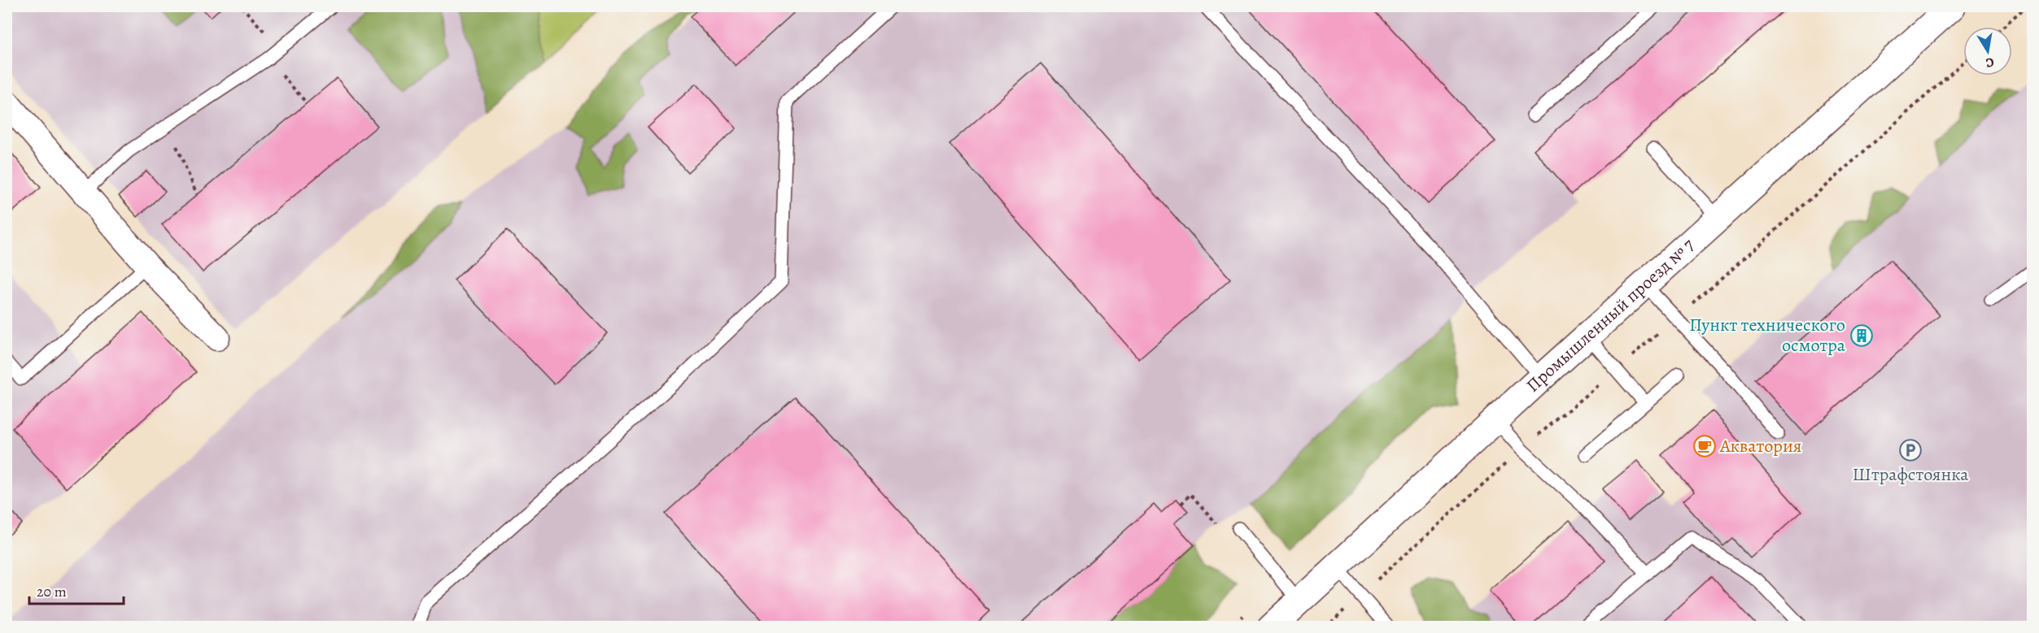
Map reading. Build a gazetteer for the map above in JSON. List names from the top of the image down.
{
  "streets": {
    "street": ["Промышленный проезд № 7"]
  },
  "places": {
    "building": ["Пункт технического осмотра"],
    "cafe": ["Акватория"],
    "parking": ["Штрафстоянка"]
  },
  "scale_bar": "20 m",
  "north": "bottom"
}
